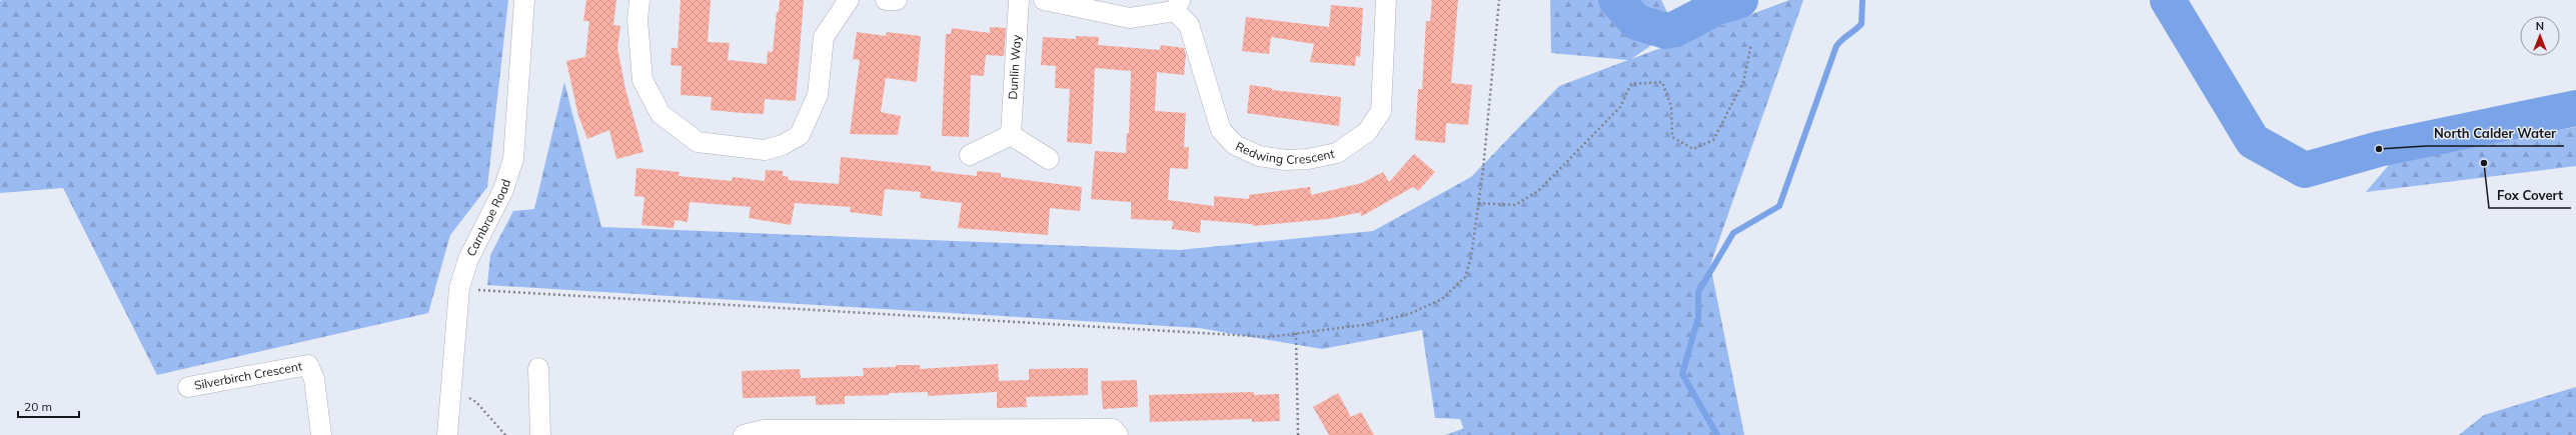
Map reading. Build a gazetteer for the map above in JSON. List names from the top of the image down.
{
  "streets": {
    "street": [
      "Dunlin Way",
      "Redwing Crescent",
      "Carnbroe Road",
      "Silverbirch Crescent"
    ]
  },
  "places": ["North Calder Water", "Fox Covert"],
  "scale_bar": "20 m",
  "north": "top"
}
